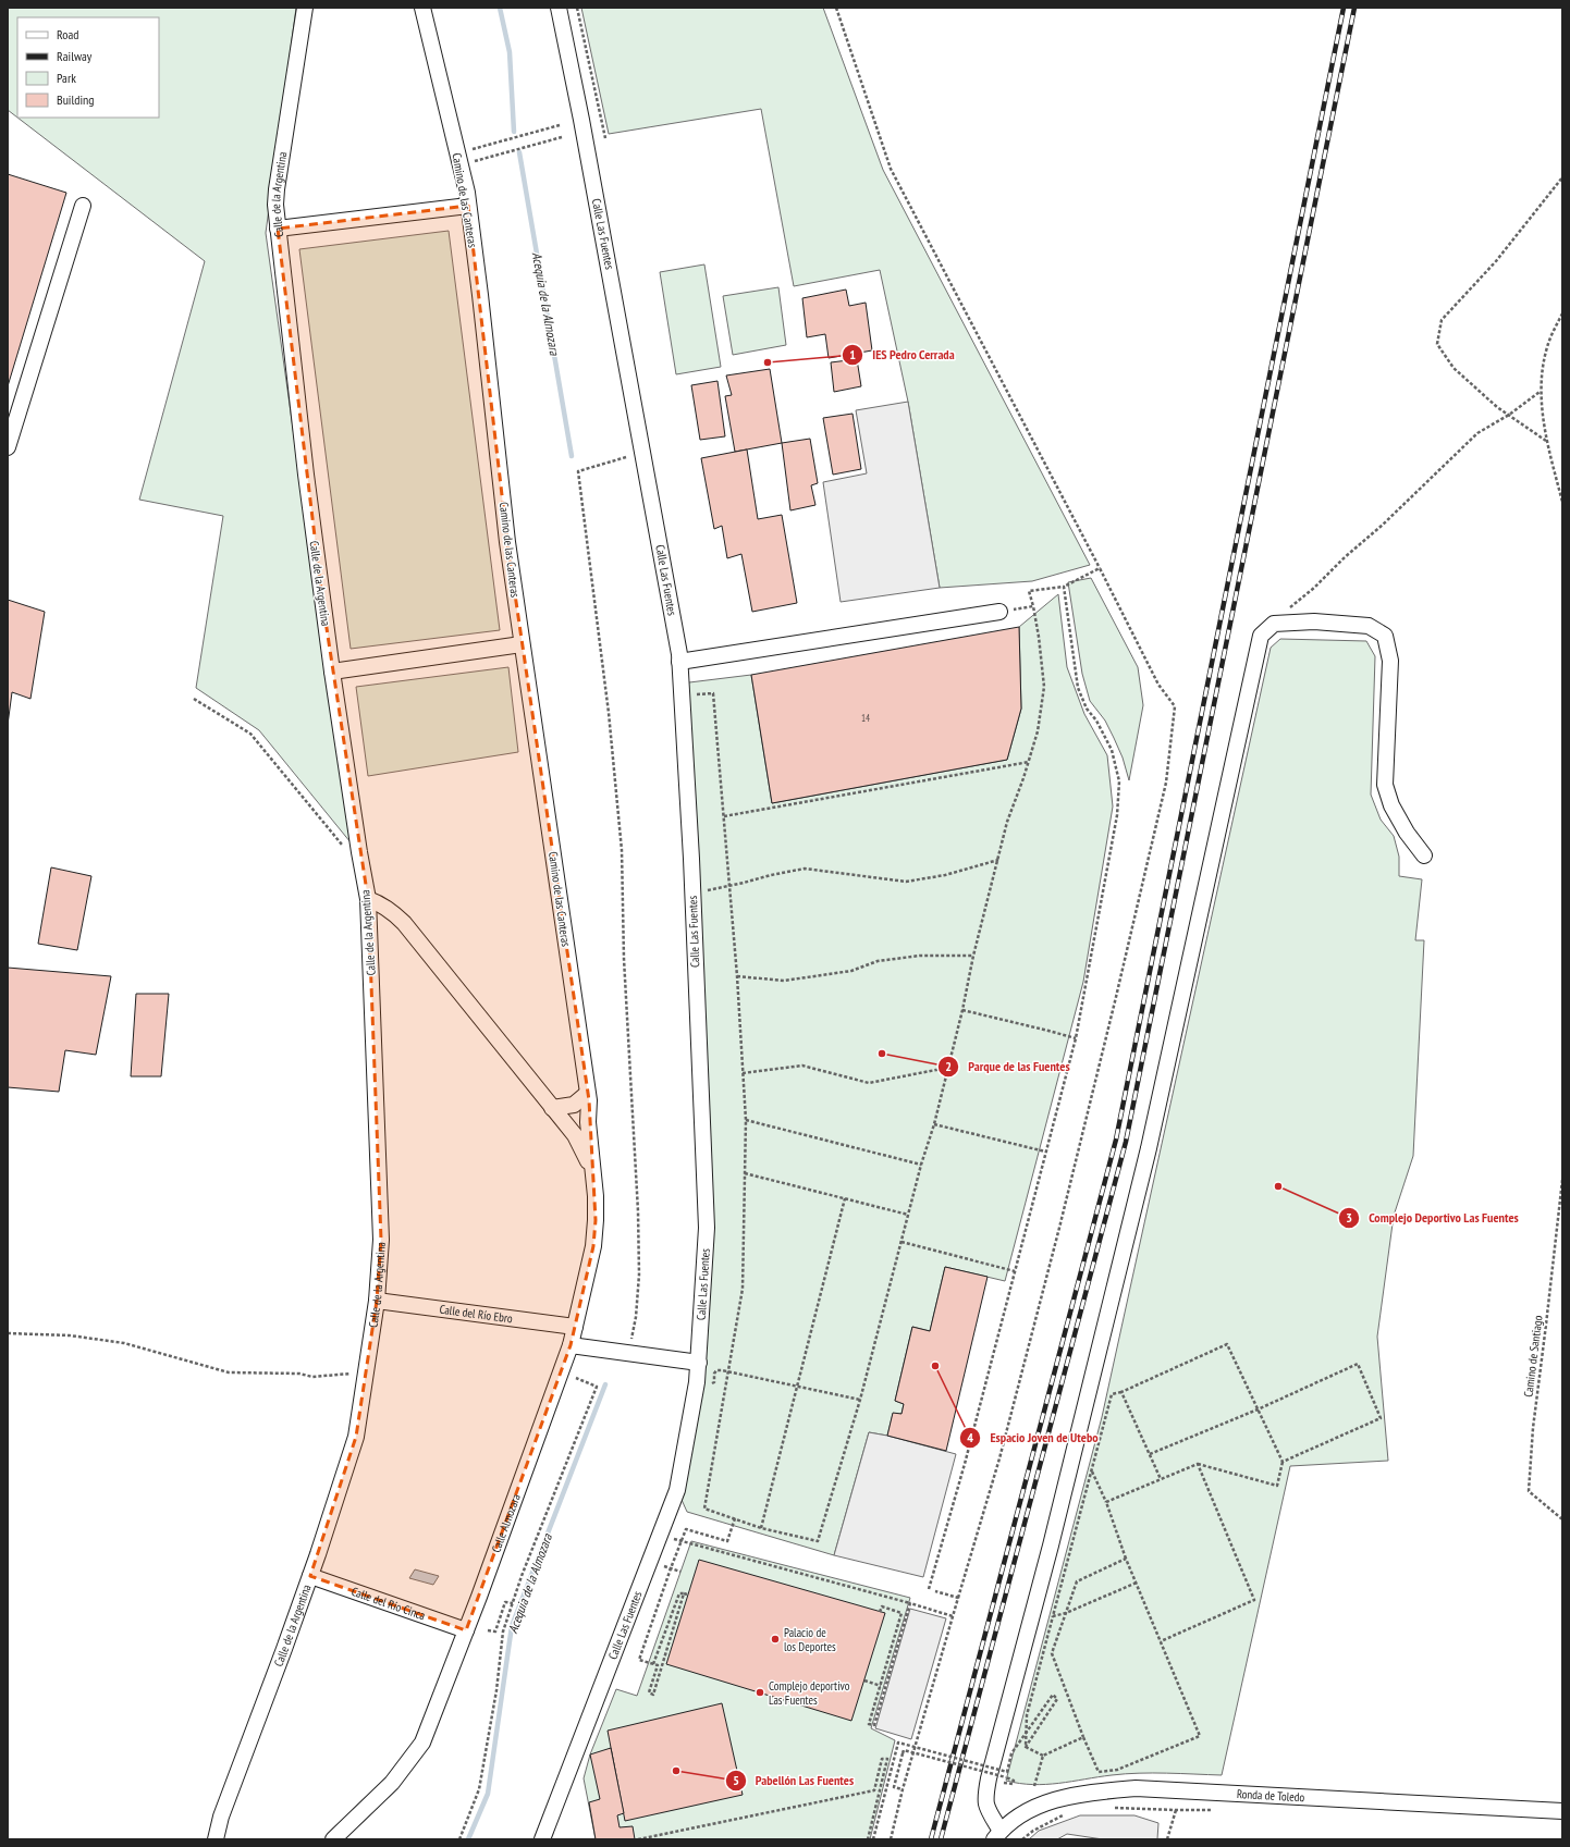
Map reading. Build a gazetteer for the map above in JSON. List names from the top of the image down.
{
  "streets": {
    "street": [
      "Calle de la Argentina",
      "Camino de las Canteras",
      "Calle Las Fuentes",
      "Calle del Río Ebro",
      "Calle Almozara",
      "Calle del Río Cinca",
      "Ronda de Toledo"
    ],
    "path": ["Camino de Santiago"]
  },
  "crossings": [
    ["Calle de la Argentina", "Calle del Río Ebro"],
    ["Calle de la Argentina", "Calle del Río Cinca"],
    ["Camino de las Canteras", "Calle Almozara"],
    ["Calle del Río Ebro", "Calle Almozara"],
    ["Calle Almozara", "Calle del Río Cinca"]
  ],
  "water": ["Acequia de la Almozara"],
  "places": [
    "IES Pedro Cerrada",
    "Parque de las Fuentes",
    "Complejo Deportivo Las Fuentes",
    "Espacio Joven de Utebo",
    "Palacio de los Deportes",
    "Complejo deportivo Las Fuentes",
    "Pabellón Las Fuentes"
  ],
  "house_numbers": ["14"],
  "legend": [
    "Road",
    "Railway",
    "Park",
    "Building"
  ]
}
